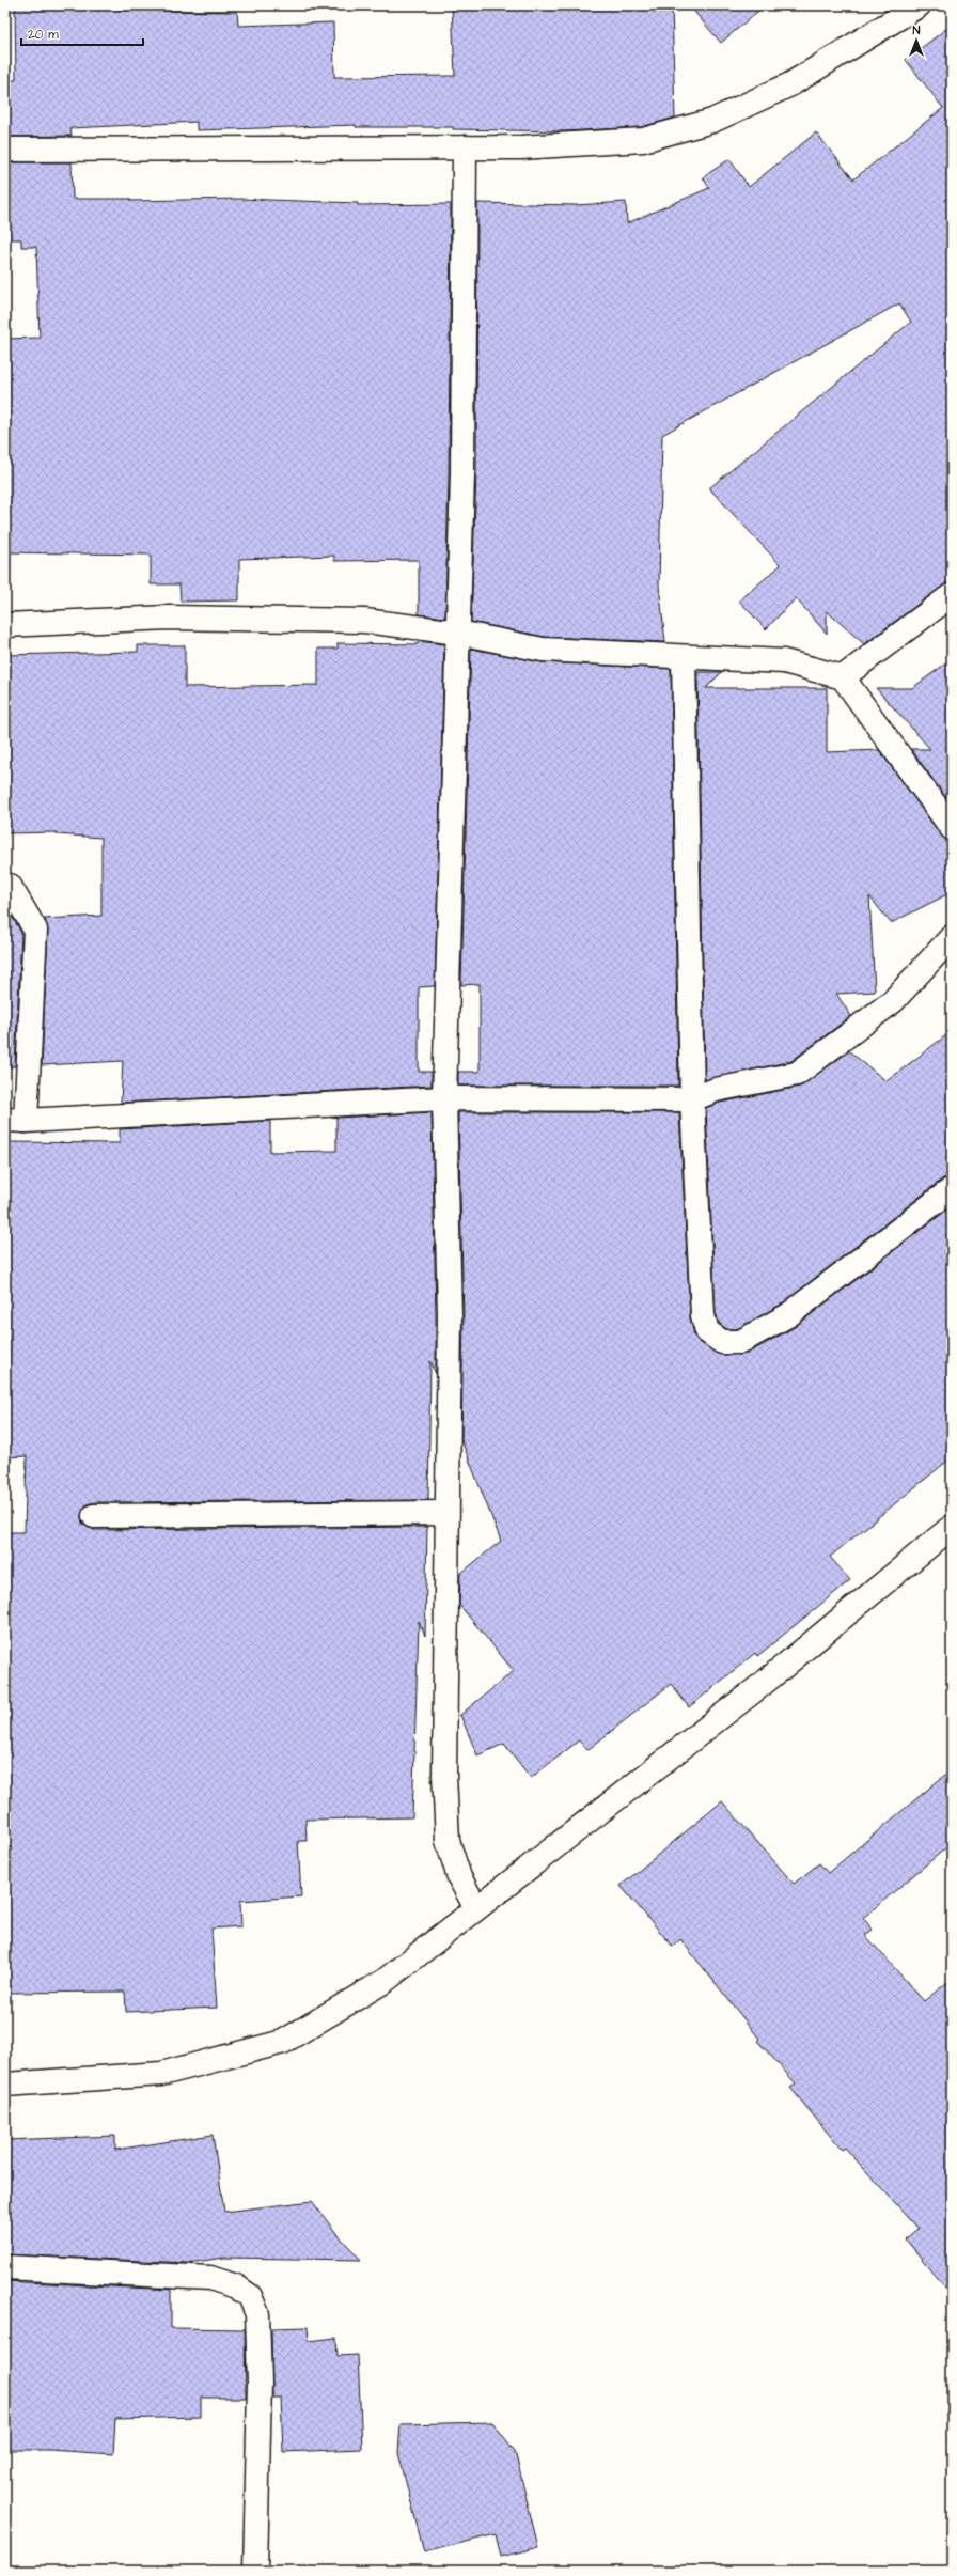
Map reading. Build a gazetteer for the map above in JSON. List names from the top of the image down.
{
  "scale_bar": "20 m",
  "north": "top"
}
